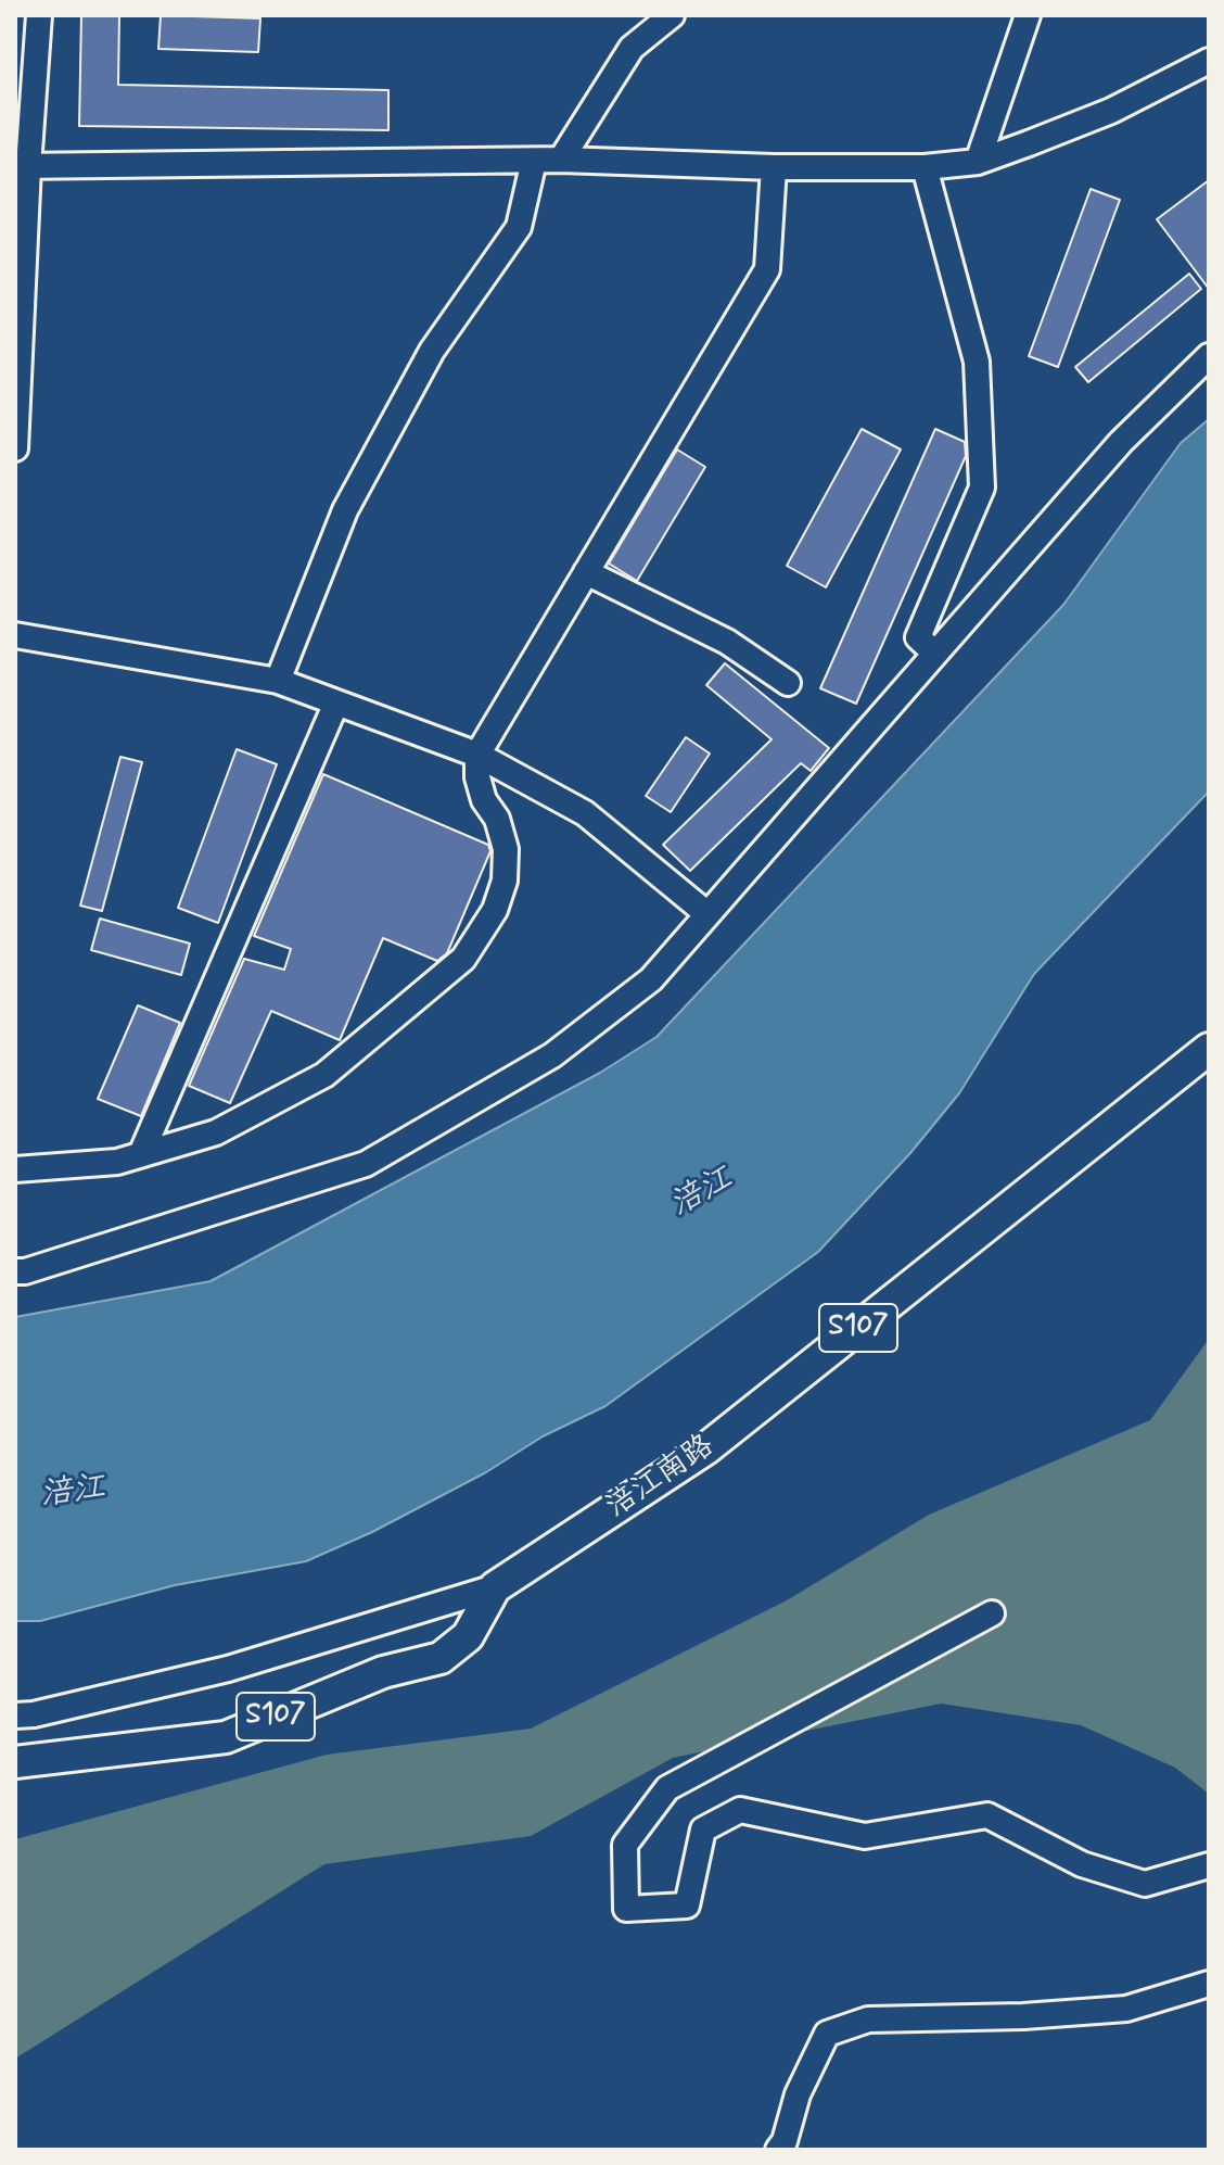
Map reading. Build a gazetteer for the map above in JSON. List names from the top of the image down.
{
  "streets": {
    "main road": ["S107", "涪江南路"]
  },
  "crossings": [
    ["S107", "涪江南路"]
  ],
  "water": ["涪江"]
}
